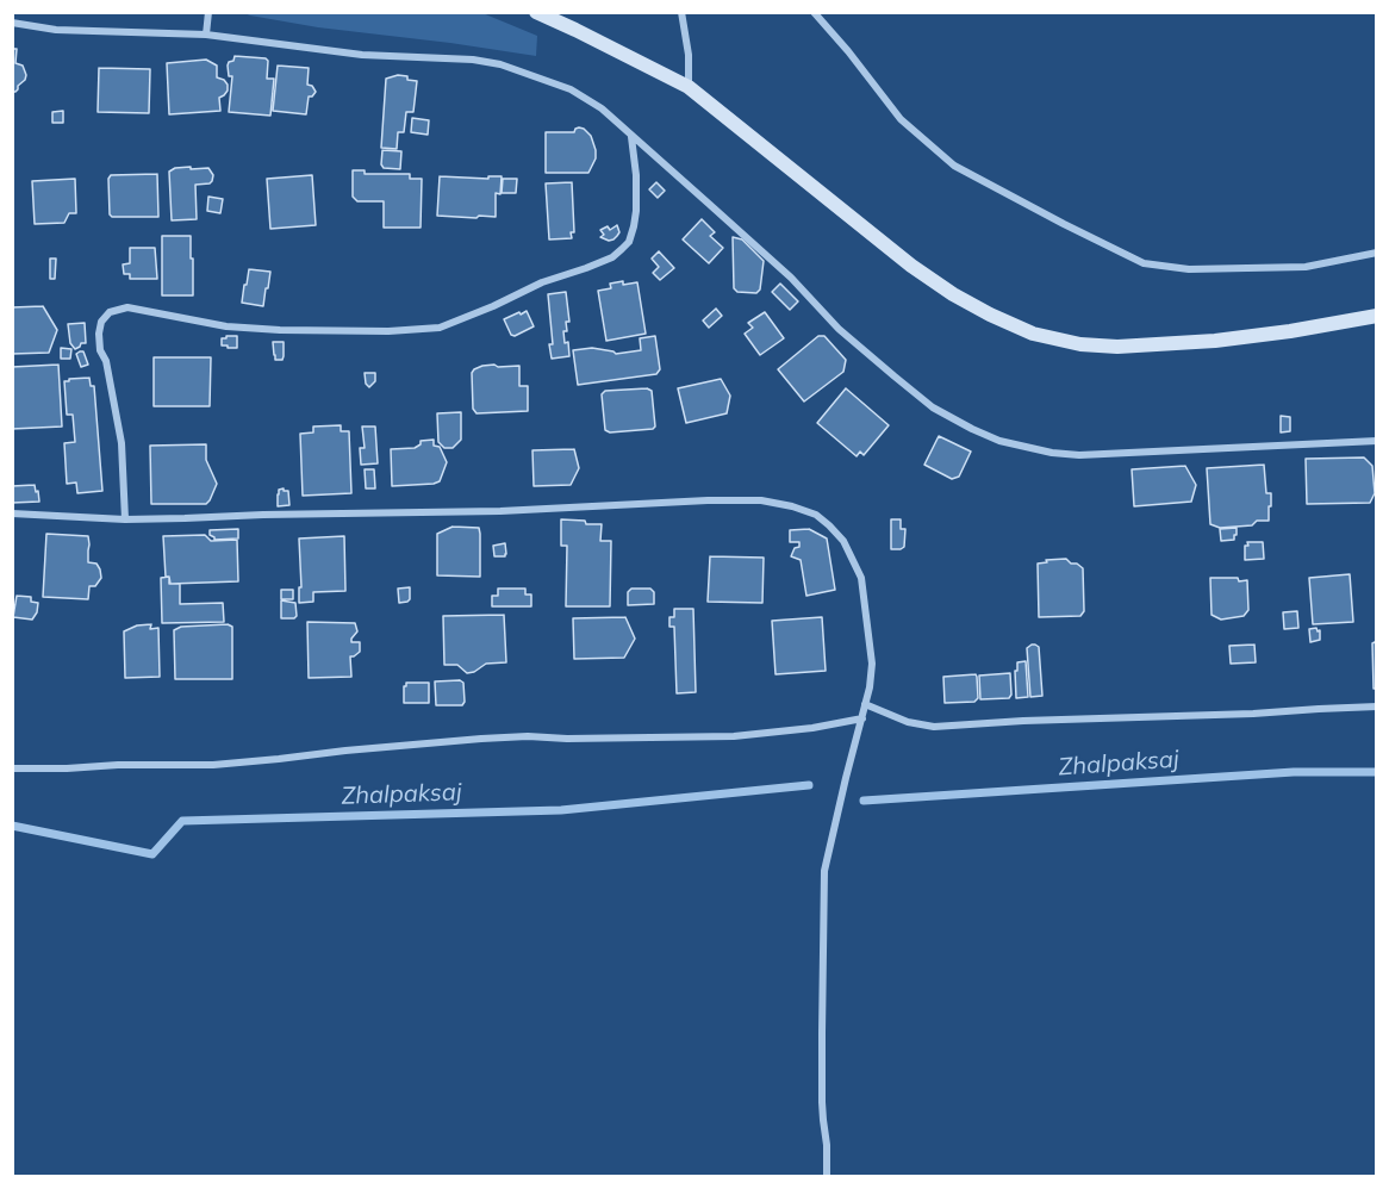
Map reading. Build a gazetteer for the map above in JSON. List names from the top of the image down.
{
  "water": ["Zhalpaksaj"]
}
